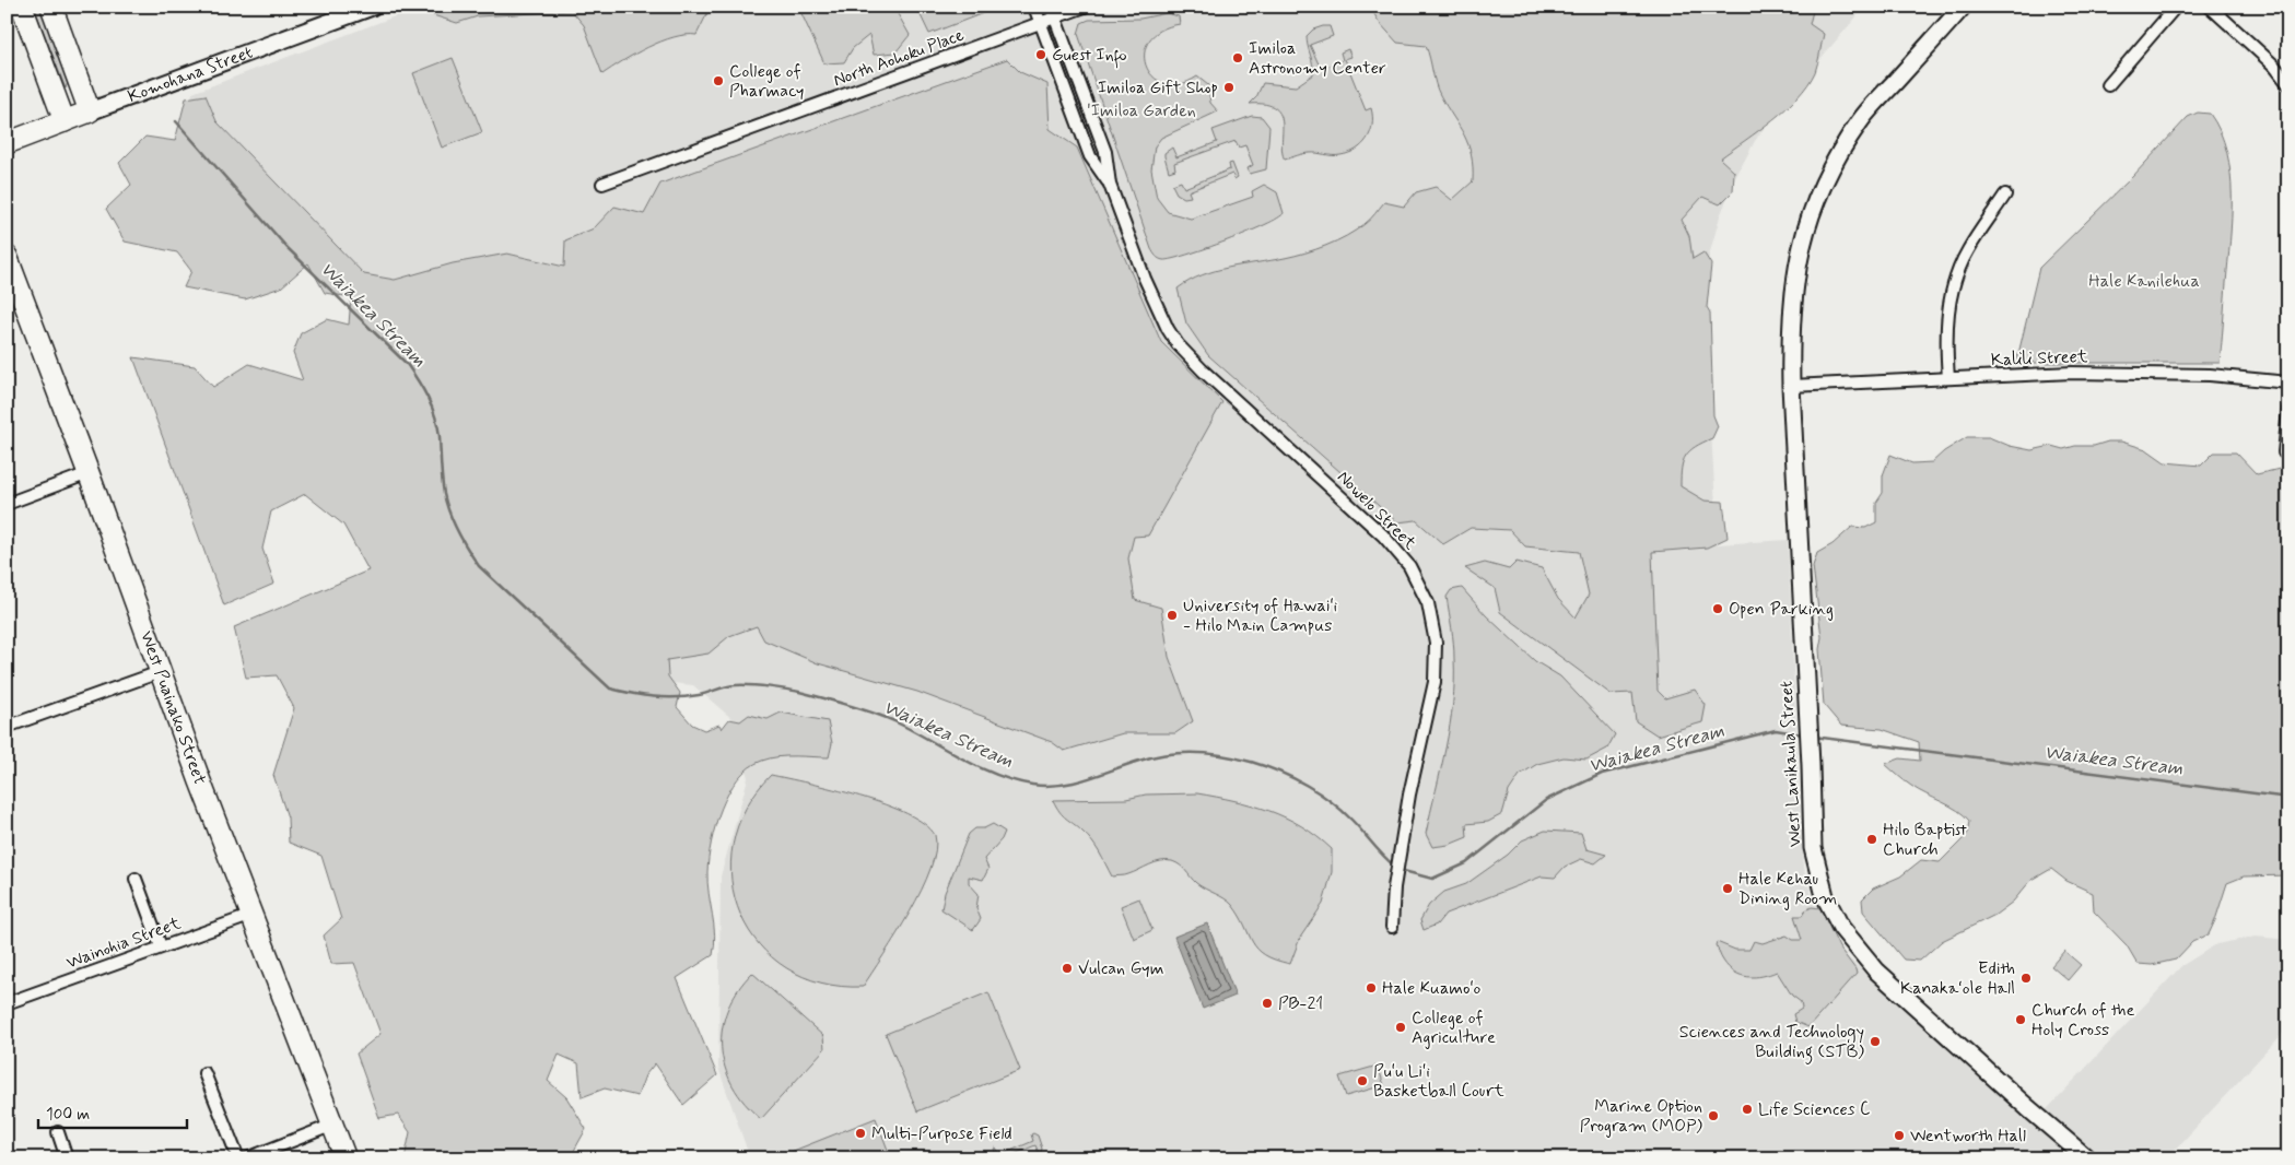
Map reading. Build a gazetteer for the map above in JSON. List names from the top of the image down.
{
  "streets": {
    "highway": ["Komohana Street", "West Puainako Street"],
    "street": [
      "North Aohoku Place",
      "Kalili Street",
      "Nowelo Street",
      "West Lanikaula Street",
      "Wainohia Street"
    ]
  },
  "crossings": [
    ["North Aohoku Place", "Nowelo Street"],
    ["Kalili Street", "West Lanikaula Street"],
    ["West Puainako Street", "Wainohia Street"]
  ],
  "water": ["Waiakea Stream"],
  "parks": ["'Imiloa Garden", "Hale Kanilehua"],
  "places": [
    "Guest Info",
    "Imiloa Astronomy Center",
    "College of Pharmacy",
    "Imiloa Gift Shop",
    "Open Parking",
    "University of Hawaiʻi - Hilo Main Campus",
    "Hilo Baptist Church",
    "Hale Kehau Dining Room",
    "Vulcan Gym",
    "Edith Kanaka‘ole Hall",
    "Hale Kuamoʻo",
    "PB-21",
    "Church of the Holy Cross",
    "College of Agriculture",
    "Sciences and Technology Building (STB)",
    "Puʻu Liʻi Basketball Court",
    "Life Sciences C",
    "Marine Option Program (MOP)",
    "Multi-Purpose Field",
    "Wentworth Hall"
  ],
  "scale_bar": "100 m"
}
